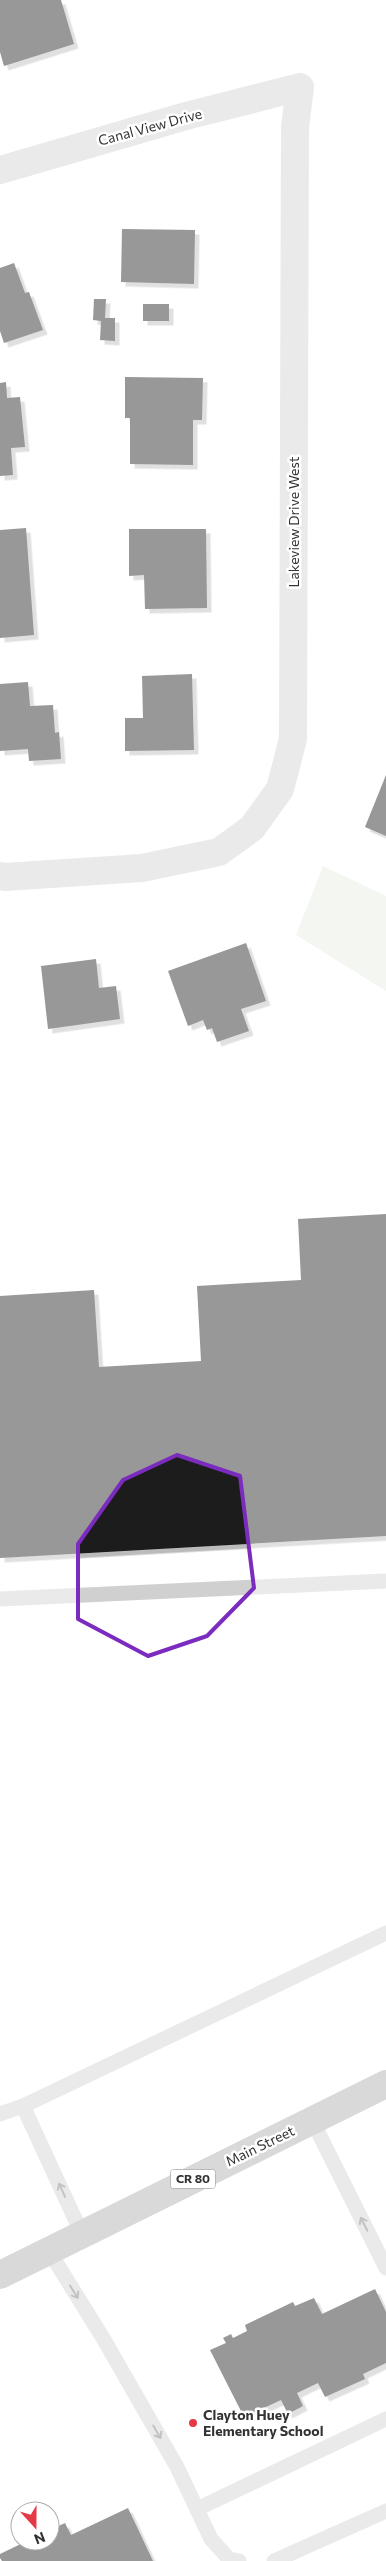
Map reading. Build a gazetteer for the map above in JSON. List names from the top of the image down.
{
  "streets": {
    "main road": ["Main Street", "CR 80"],
    "street": ["Canal View Drive", "Lakeview Drive West"]
  },
  "crossings": [
    ["Canal View Drive", "Lakeview Drive West"]
  ],
  "places": ["Clayton Huey Elementary School"],
  "north": "bottom"
}
